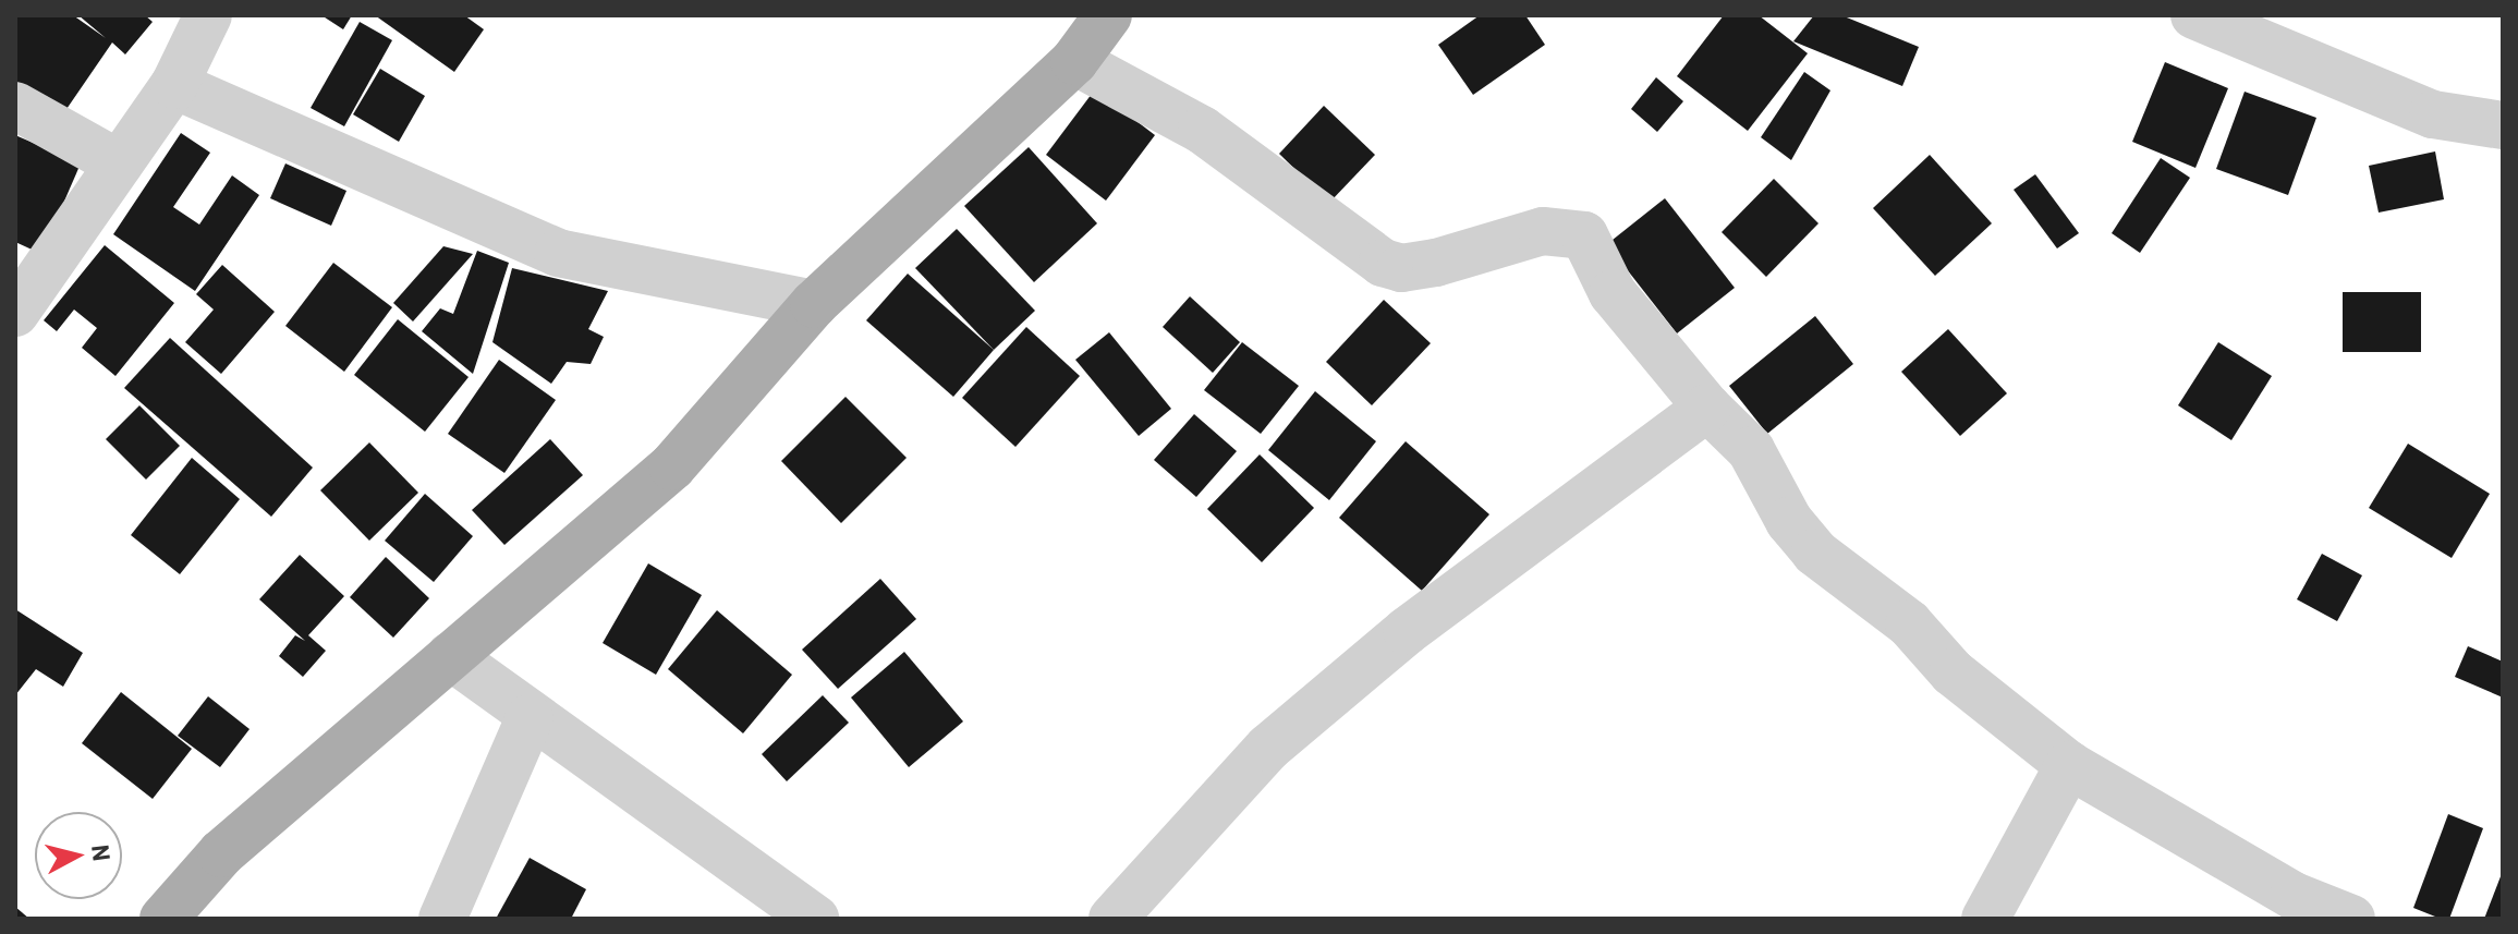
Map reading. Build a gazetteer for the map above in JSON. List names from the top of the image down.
{
  "north": "right"
}
